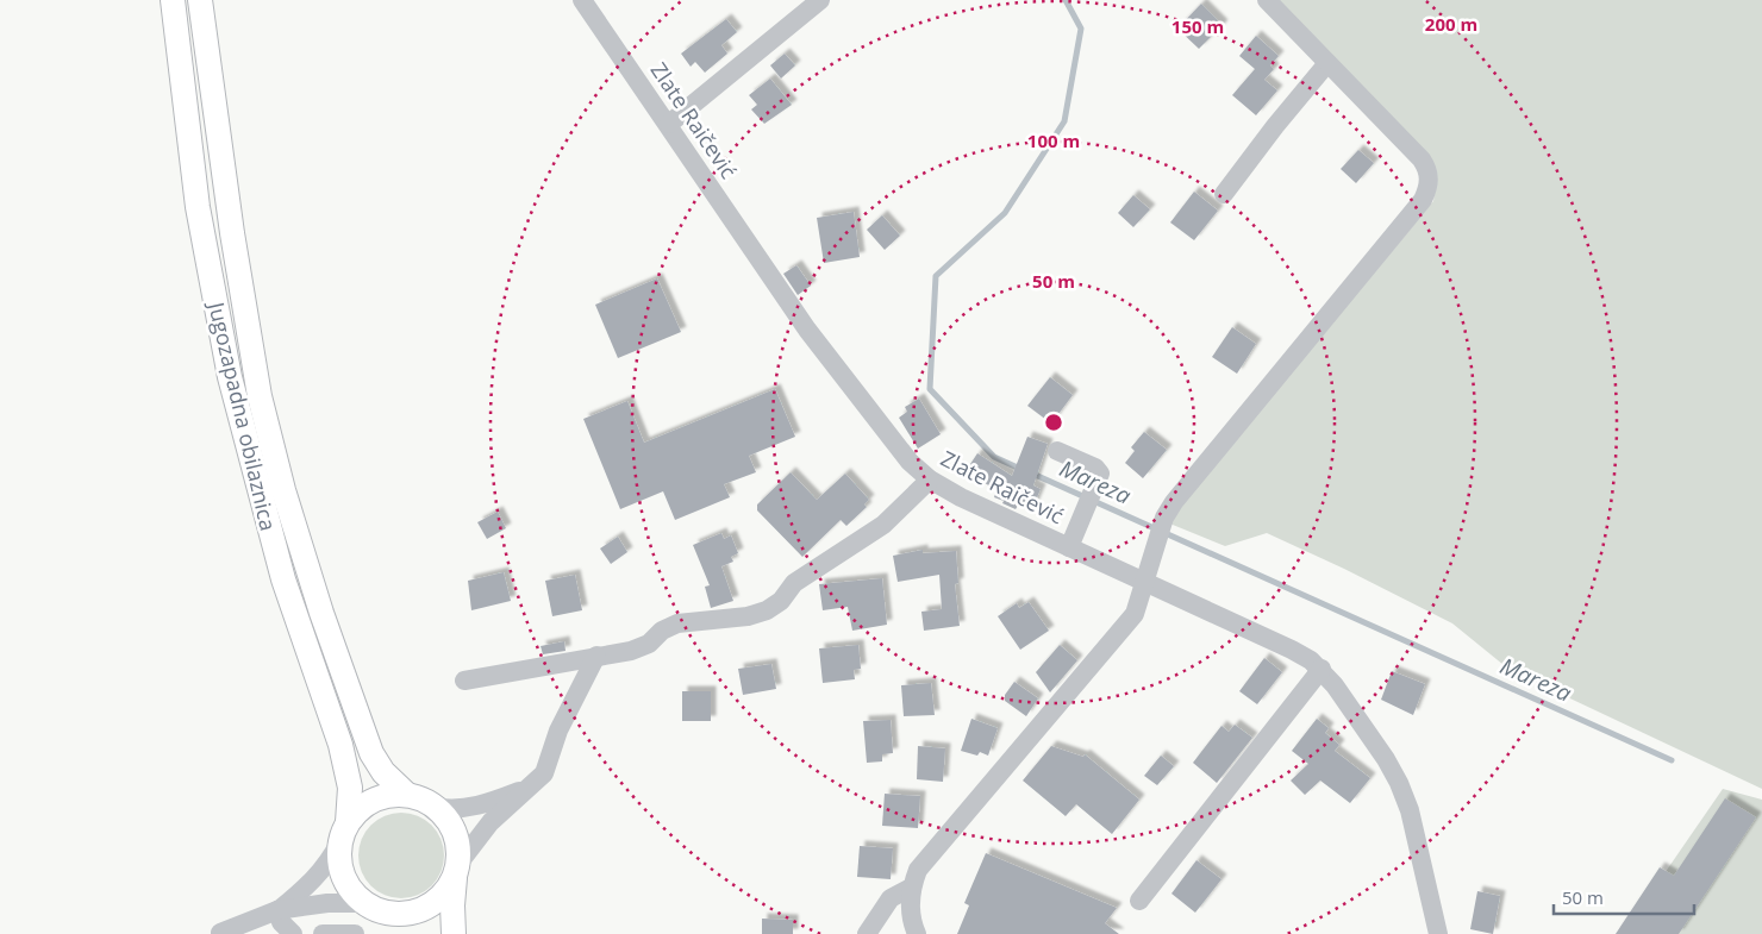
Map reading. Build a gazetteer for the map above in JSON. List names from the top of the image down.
{
  "streets": {
    "main road": ["Jugozapadna obilaznica"],
    "street": ["Zlate Raičević"]
  },
  "water": ["Mareza"],
  "scale_bar": "50 m",
  "rings": [
    "200 m",
    "150 m",
    "100 m",
    "50 m"
  ]
}
